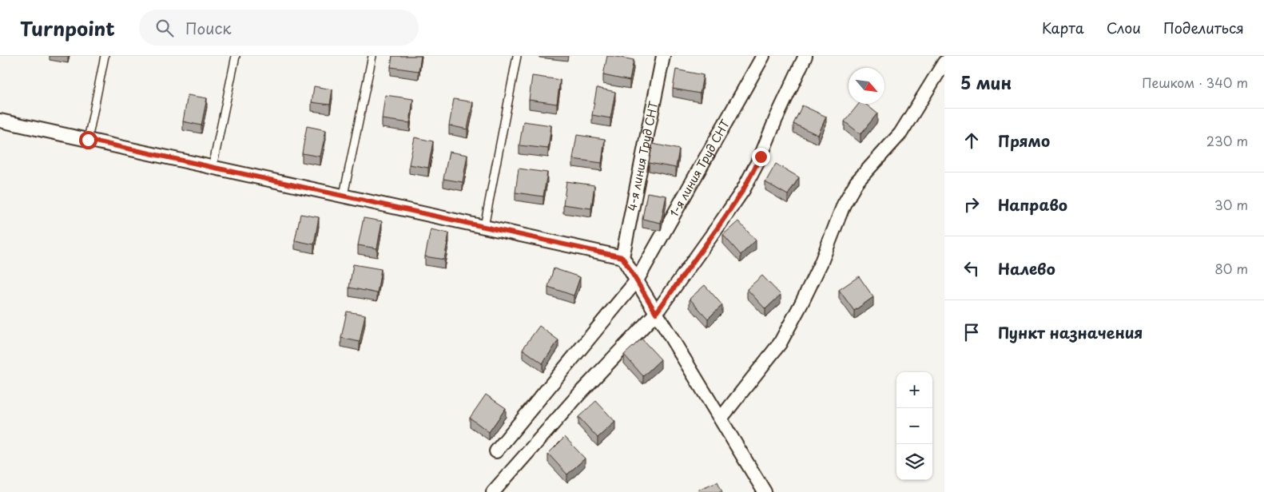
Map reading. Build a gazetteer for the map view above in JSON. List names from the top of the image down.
{
  "streets": {
    "street": ["4-я линия Труд СНТ", "1-я линия Труд СНТ"]
  },
  "north": "bottom right",
  "page": {
    "header": "Turnpoint",
    "search": "Поиск",
    "nav": ["Карта", "Слои", "Поделиться"],
    "heading": ["5 мин", "Пешком · 340 m"],
    "list": [
      ["Прямо", "230 m"],
      ["Направо", "30 m"],
      ["Налево", "80 m"],
      "Пункт назначения"
    ],
    "map_buttons": ["+", "−"]
  }
}
